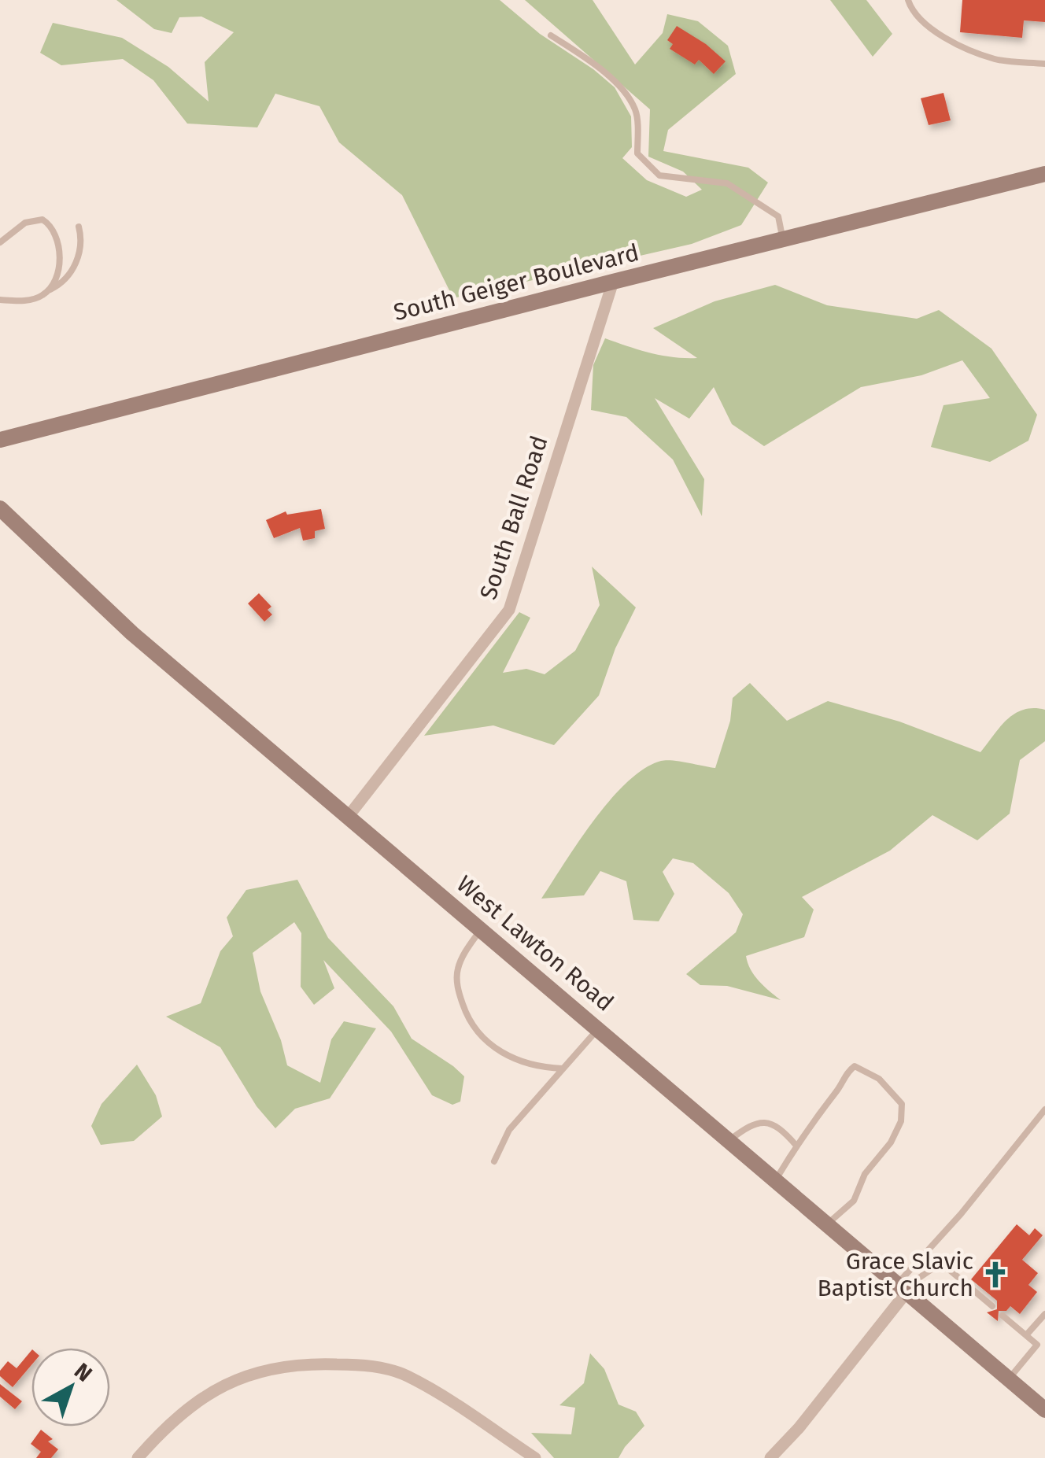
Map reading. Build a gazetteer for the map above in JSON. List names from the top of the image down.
{
  "streets": {
    "street": ["South Geiger Boulevard", "South Ball Road", "West Lawton Road"]
  },
  "crossings": [
    ["South Geiger Boulevard", "South Ball Road"],
    ["South Ball Road", "West Lawton Road"]
  ],
  "places": {
    "church": ["Grace Slavic Baptist Church"]
  },
  "north": "top right"
}
